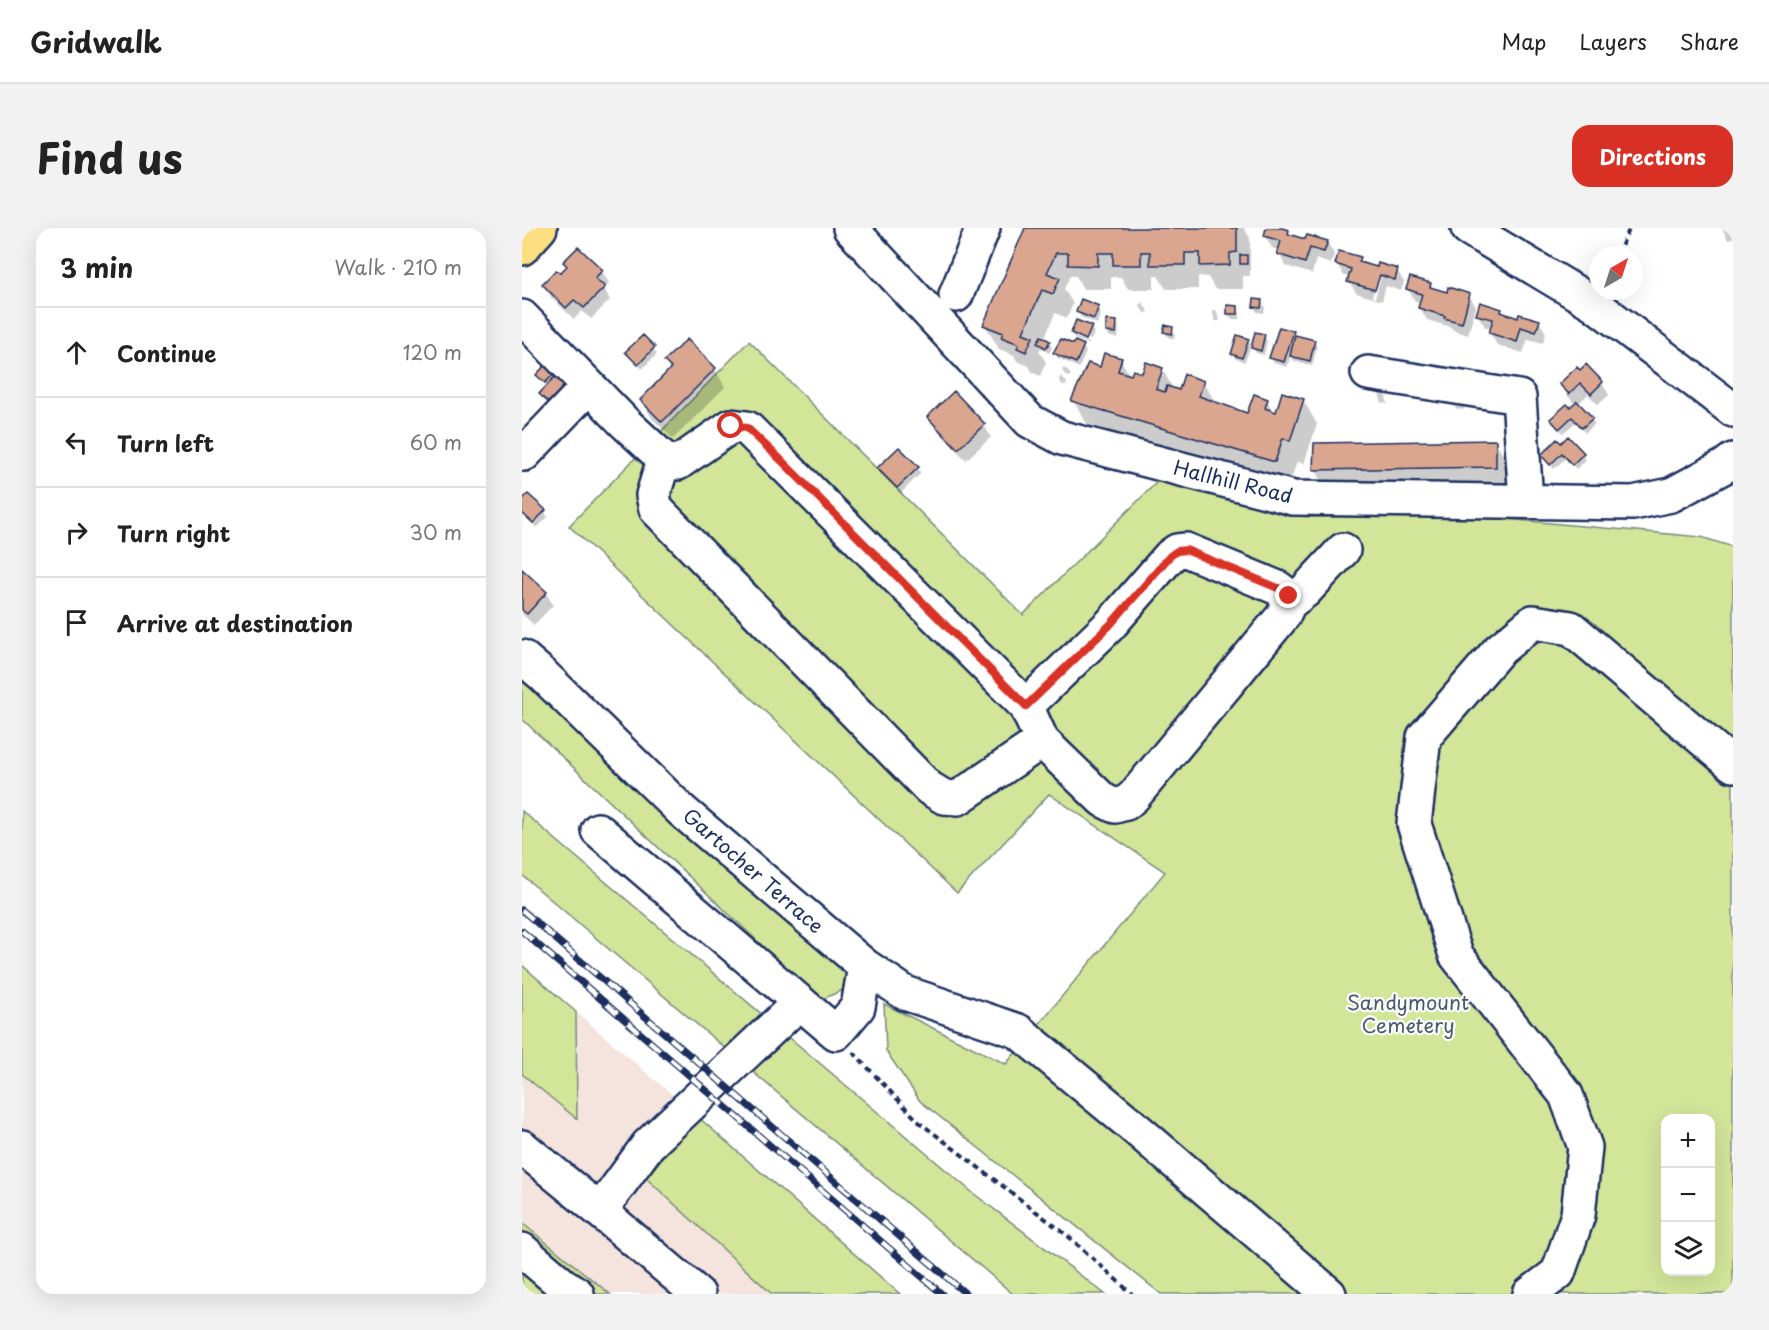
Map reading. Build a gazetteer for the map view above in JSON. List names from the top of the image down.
{
  "streets": {
    "street": ["Hallhill Road", "Gartocher Terrace"]
  },
  "parks": ["Sandymount Cemetery"],
  "north": "top right",
  "page": {
    "header": "Gridwalk",
    "nav": ["Map", "Layers", "Share"],
    "title": "Find us",
    "buttons": "Directions",
    "heading": ["3 min", "Walk · 210 m"],
    "list": [
      ["Continue", "120 m"],
      ["Turn left", "60 m"],
      ["Turn right", "30 m"],
      "Arrive at destination"
    ],
    "map_buttons": ["+", "−"]
  }
}
